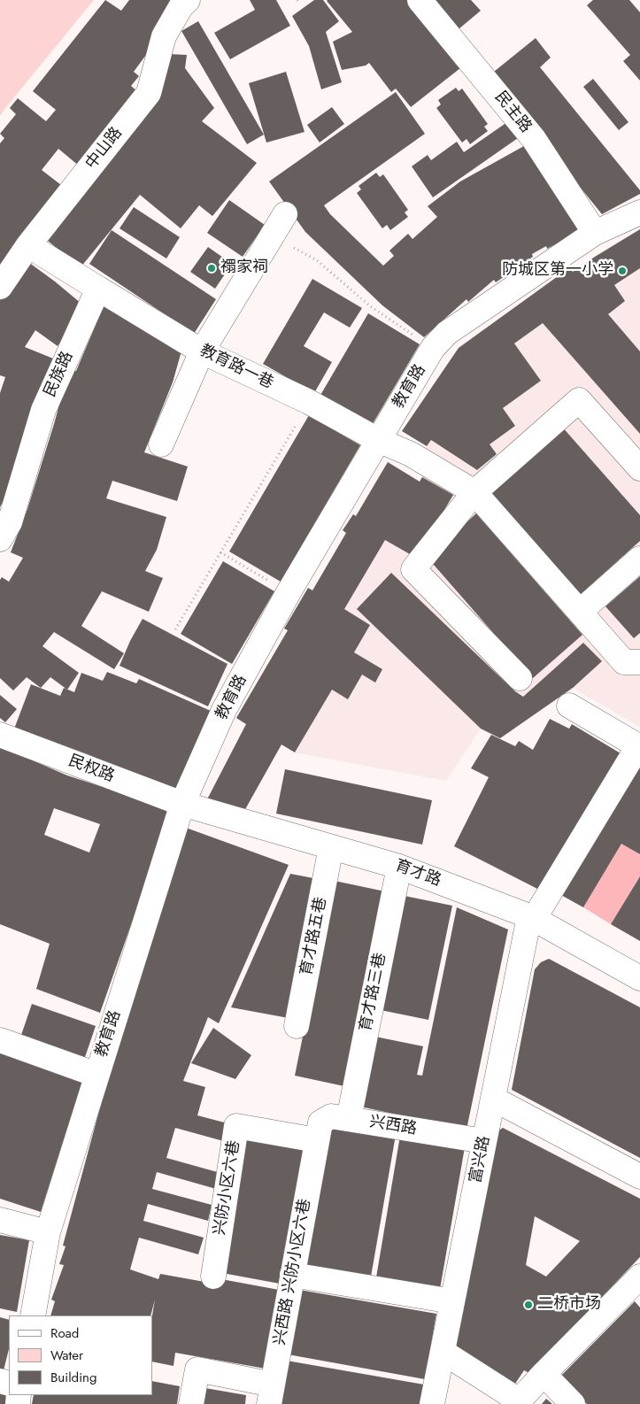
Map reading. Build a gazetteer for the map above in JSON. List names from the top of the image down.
{
  "streets": {
    "street": [
      "民主路",
      "中山路",
      "教育路一巷",
      "民族路",
      "教育路",
      "民权路",
      "育才路",
      "育才路五巷",
      "育才路三巷",
      "兴西路",
      "富兴路",
      "兴防小区六巷",
      "兴西路 兴防小区六巷"
    ]
  },
  "crossings": [
    ["民主路", "教育路"],
    ["教育路一巷", "民族路"],
    ["教育路一巷", "教育路"],
    ["教育路", "民权路"],
    ["教育路", "育才路"],
    ["民权路", "育才路"],
    ["育才路", "育才路五巷"],
    ["育才路", "育才路三巷"],
    ["育才路", "富兴路"],
    ["育才路三巷", "兴西路"],
    ["兴西路", "富兴路"],
    ["兴西路", "兴防小区六巷"],
    ["兴西路", "兴西路 兴防小区六巷"],
    ["兴防小区六巷", "兴西路 兴防小区六巷"]
  ],
  "places": ["禤家祠", "防城区第一小学", "二桥市场"],
  "legend": ["Road", "Water", "Building"]
}
